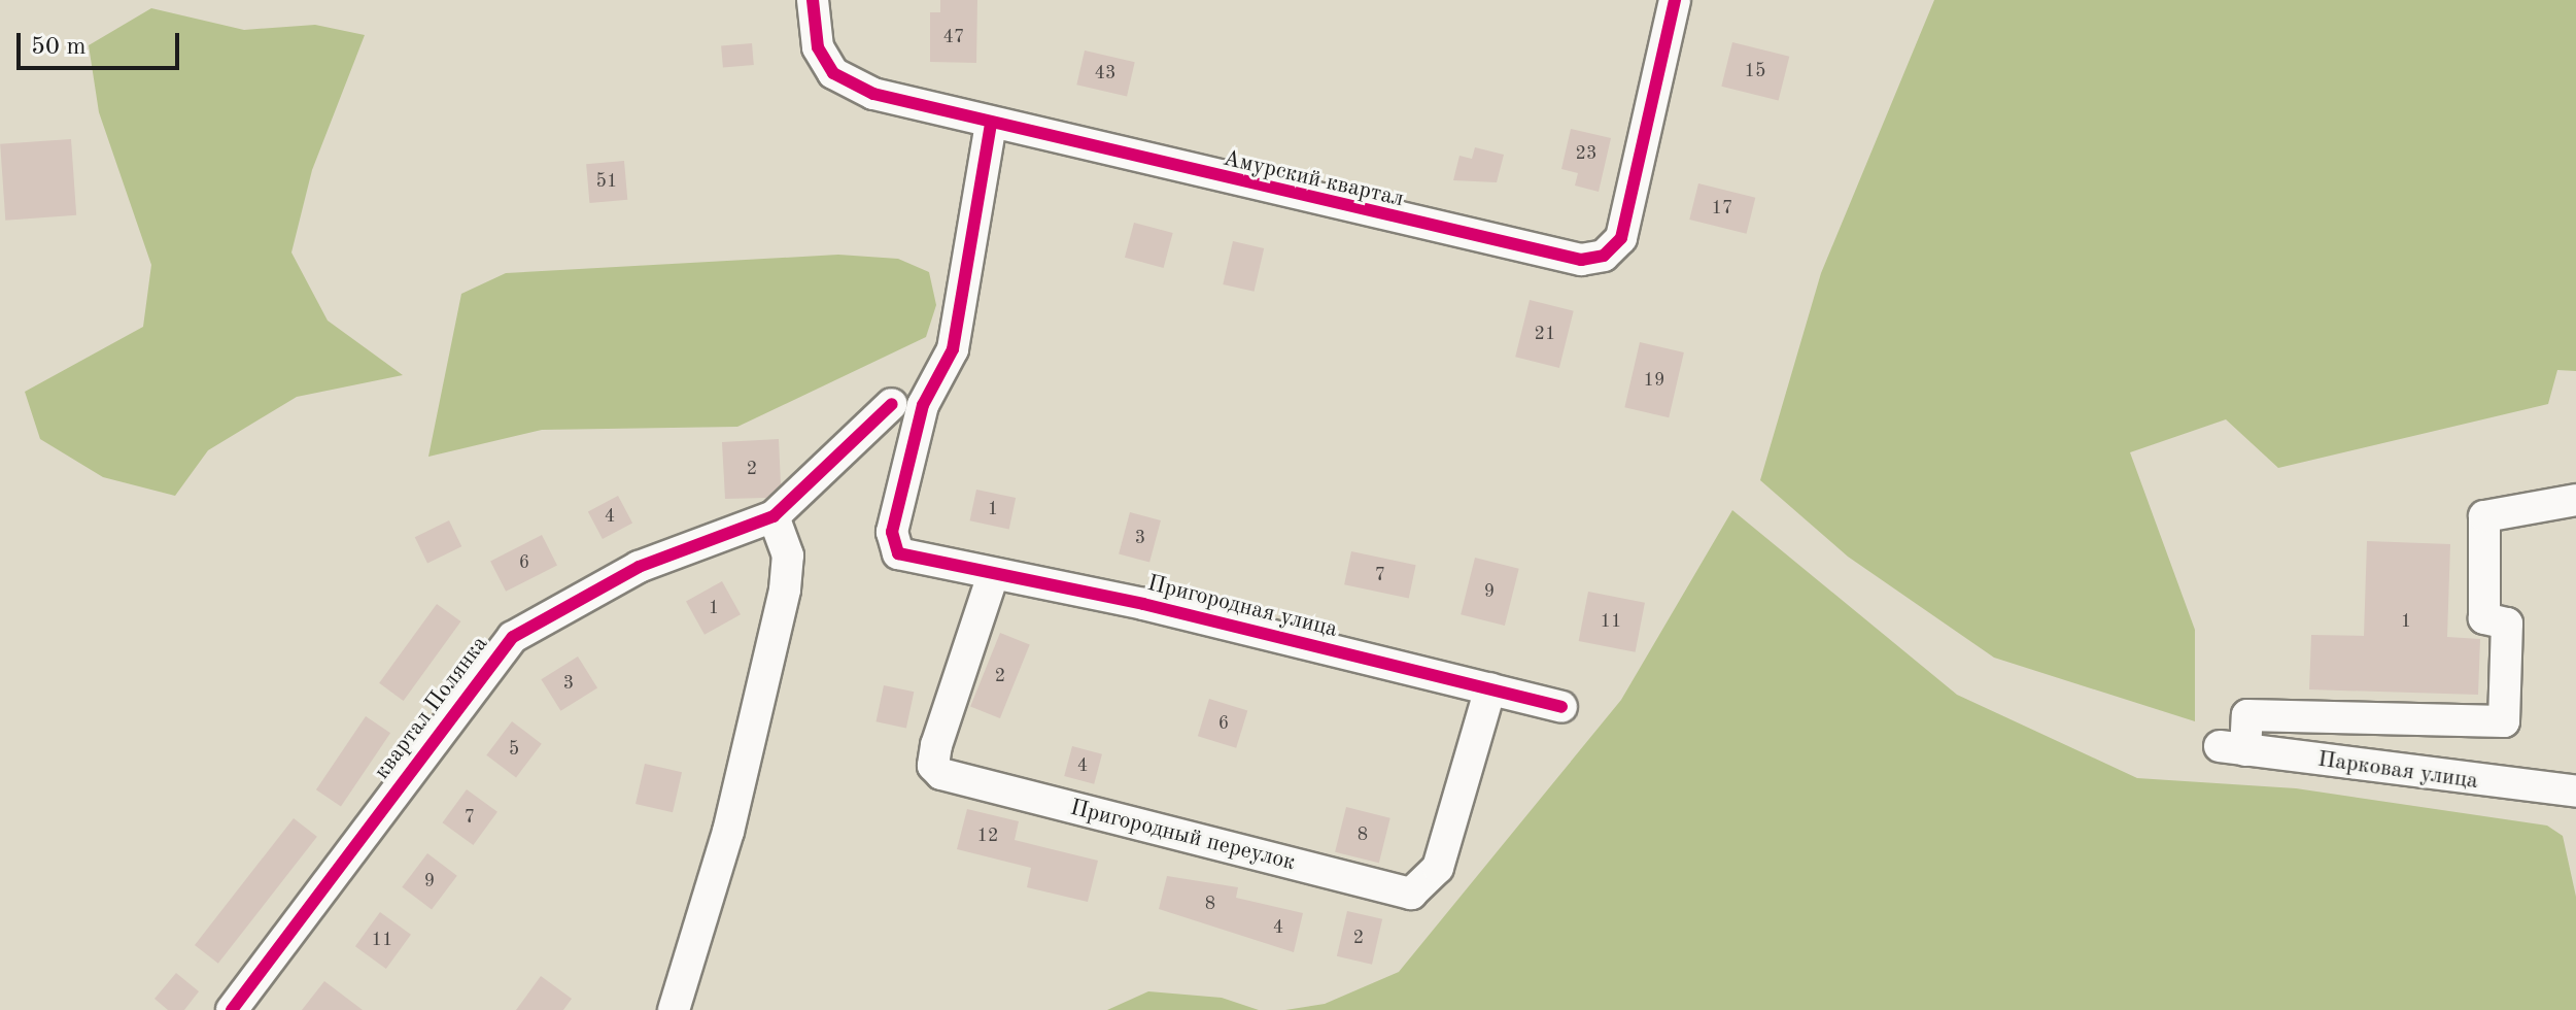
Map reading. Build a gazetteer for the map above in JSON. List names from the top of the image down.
{
  "streets": {
    "street": [
      "Амурский квартал",
      "Пригородная улица",
      "квартал Полянка",
      "Парковая улица",
      "Пригородный переулок"
    ]
  },
  "crossings": [
    ["Амурский квартал", "Пригородная улица"],
    ["Пригородная улица", "Пригородный переулок"]
  ],
  "house_numbers": [
    "47",
    "15",
    "43",
    "23",
    "51",
    "17",
    "21",
    "19",
    "2",
    "1",
    "4",
    "3",
    "6",
    "7",
    "9",
    "1",
    "11",
    "1",
    "2",
    "3",
    "6",
    "5",
    "4",
    "7",
    "8",
    "12",
    "9",
    "8",
    "4",
    "2",
    "11"
  ],
  "scale_bar": "50 m"
}
